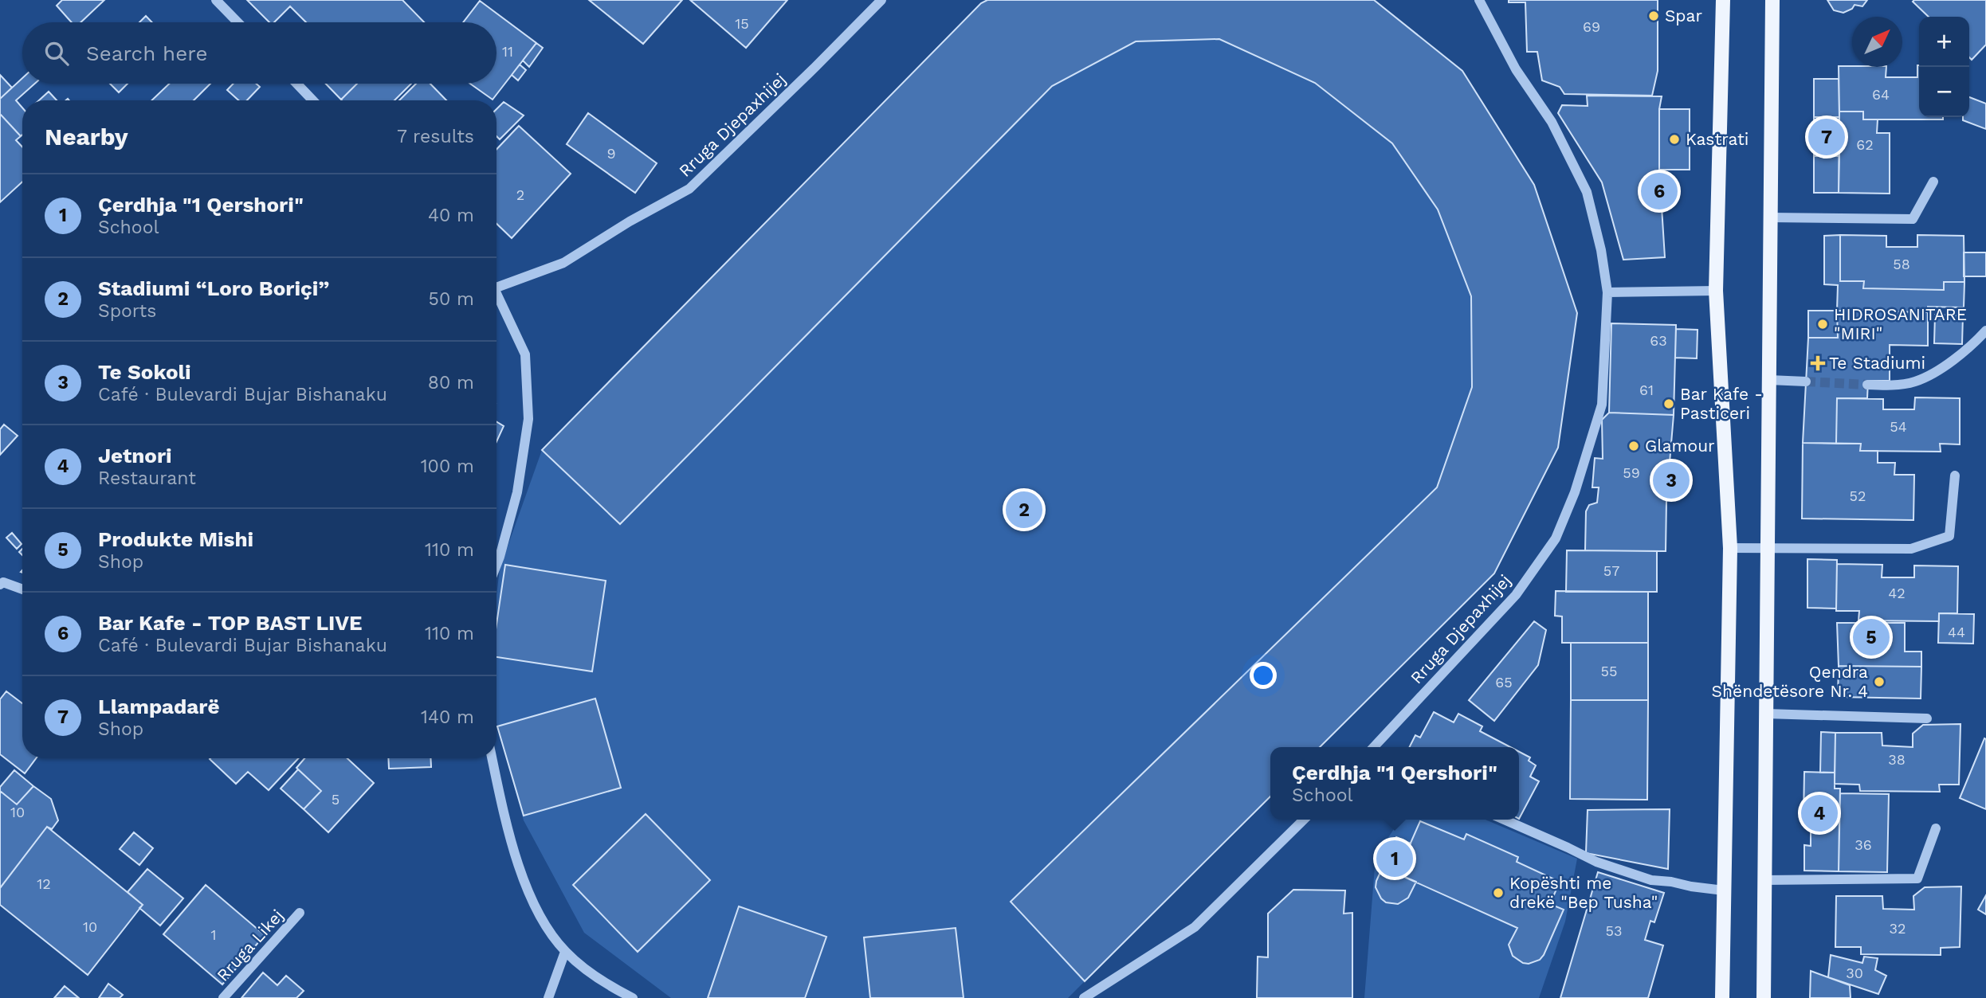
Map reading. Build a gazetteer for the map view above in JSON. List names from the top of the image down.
{
  "streets": {
    "street": ["Rruga Djepaxhijej", "Rruga Likej"]
  },
  "places": {
    "other": [
      "Spar",
      "Kastrati",
      "HIDROSANITARE \"MIRI\"",
      "Bar Kafe - Pasticeri",
      "Glamour",
      "Qendra Shëndetësore Nr. 4",
      "Kopështi me drekë \"Bep Tusha\""
    ],
    "health": ["Te Stadiumi"]
  },
  "house_numbers": [
    "15",
    "69",
    "11",
    "64",
    "62",
    "9",
    "2",
    "58",
    "63",
    "61",
    "54",
    "59",
    "52",
    "57",
    "42",
    "44",
    "55",
    "65",
    "38",
    "5",
    "10",
    "36",
    "12",
    "10",
    "32",
    "53",
    "1",
    "30"
  ],
  "north": "top right",
  "page": {
    "map_buttons": ["+", "−"],
    "search": "Search here",
    "heading": ["Nearby", "7 results"],
    "pins": [
      "7",
      "6",
      "3",
      "2",
      "5",
      "4",
      "1"
    ],
    "list": [
      {
        "mark": "1",
        "name": "Çerdhja \"1 Qershori\"",
        "note": "School",
        "value": "40 m"
      },
      {
        "mark": "2",
        "name": "Stadiumi “Loro Boriçi”",
        "note": "Sports",
        "value": "50 m"
      },
      {
        "mark": "3",
        "name": "Te Sokoli",
        "note": "Café · Bulevardi Bujar Bishanaku",
        "value": "80 m"
      },
      {
        "mark": "4",
        "name": "Jetnori",
        "note": "Restaurant",
        "value": "100 m"
      },
      {
        "mark": "5",
        "name": "Produkte Mishi",
        "note": "Shop",
        "value": "110 m"
      },
      {
        "mark": "6",
        "name": "Bar Kafe - TOP BAST LIVE",
        "note": "Café · Bulevardi Bujar Bishanaku",
        "value": "110 m"
      },
      {
        "mark": "7",
        "name": "Llampadarë",
        "note": "Shop",
        "value": "140 m"
      }
    ],
    "popup": ["Çerdhja \"1 Qershori\"", "School"]
  }
}
